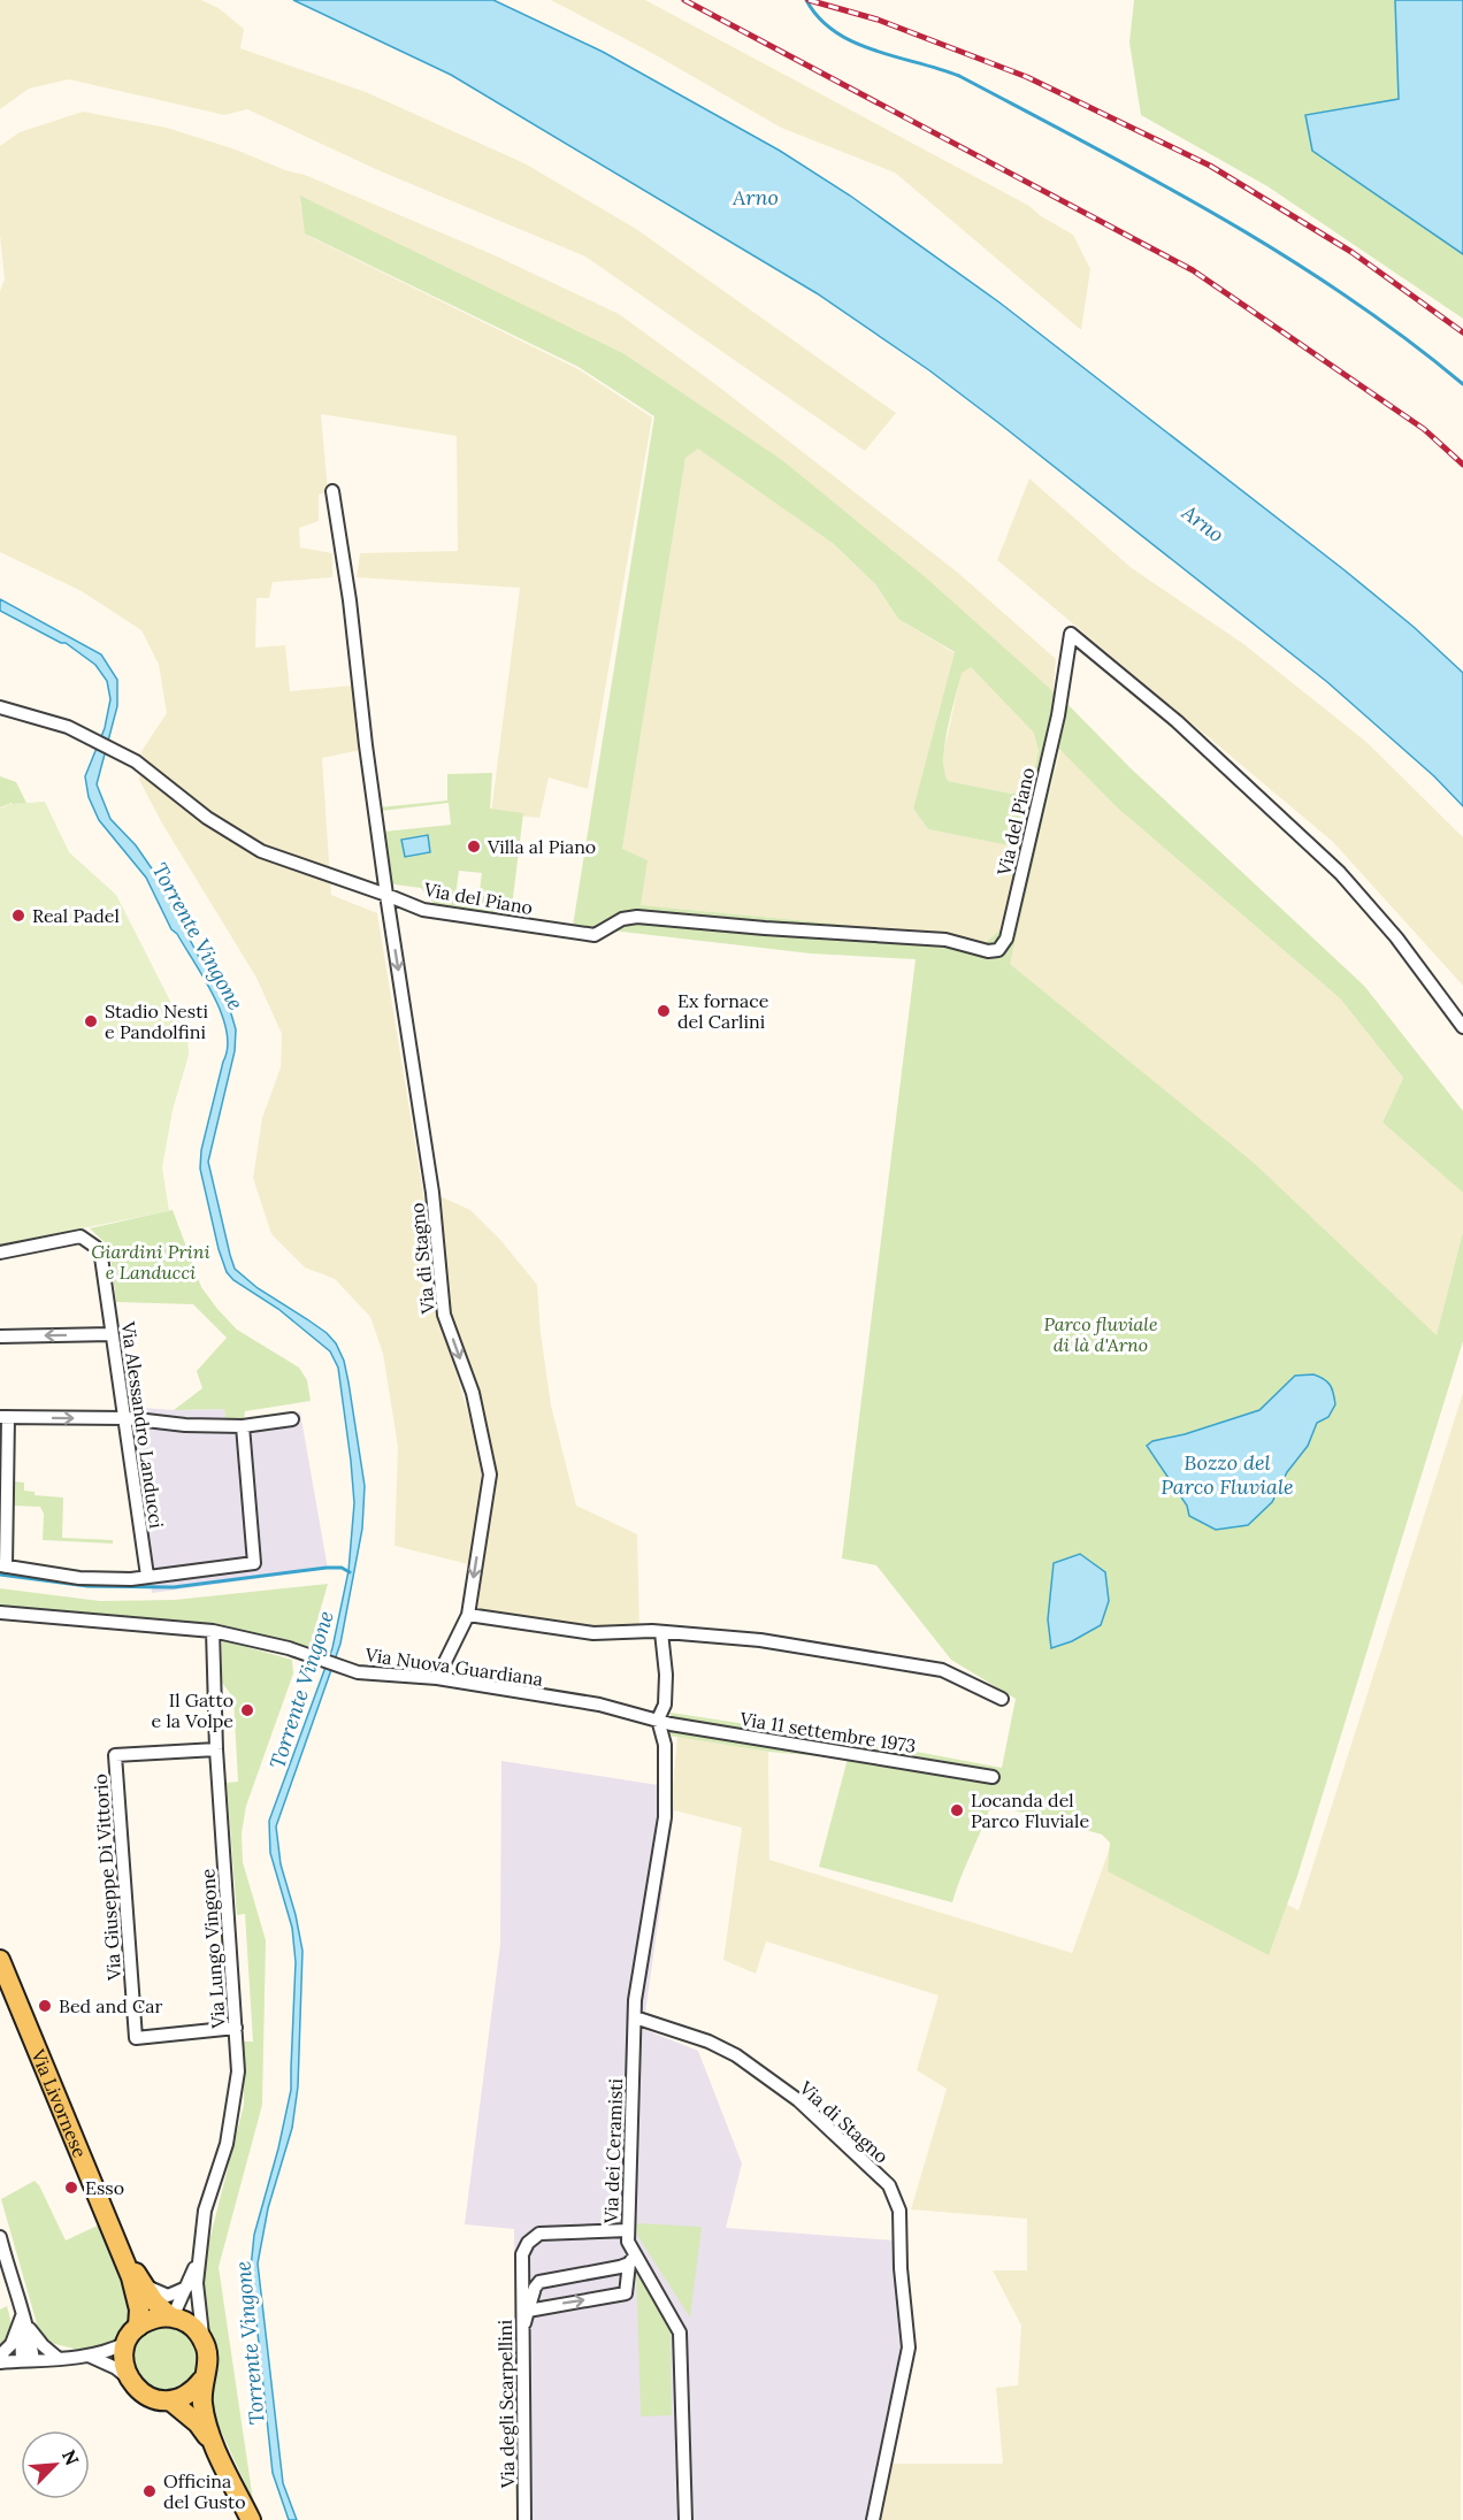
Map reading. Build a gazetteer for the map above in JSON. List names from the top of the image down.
{
  "streets": {
    "main road": ["Via Livornese"],
    "street": [
      "Via del Piano",
      "Via di Stagno",
      "Via Alessandro Landucci",
      "Via Nuova Guardiana",
      "Via 11 settembre 1973",
      "Via Giuseppe Di Vittorio",
      "Via Lungo Vingone",
      "Via dei Ceramisti",
      "Via degli Scarpellini"
    ]
  },
  "crossings": [
    ["Via del Piano", "Via di Stagno"],
    ["Via di Stagno", "Via Nuova Guardiana"],
    ["Via di Stagno", "Via dei Ceramisti"],
    ["Via Nuova Guardiana", "Via 11 settembre 1973"],
    ["Via Nuova Guardiana", "Via Lungo Vingone"],
    ["Via Giuseppe Di Vittorio", "Via Lungo Vingone"],
    ["Via Lungo Vingone", "Via Livornese"],
    ["Via dei Ceramisti", "Via degli Scarpellini"]
  ],
  "one_way": ["Via di Stagno"],
  "water": ["Arno", "Torrente Vingone", "Bozzo del Parco Fluviale"],
  "parks": ["Giardini Prini e Landucci", "Parco fluviale di là d'Arno"],
  "places": [
    "Villa al Piano",
    "Real Padel",
    "Ex fornace del Carlini",
    "Stadio Nesti e Pandolfini",
    "Il Gatto e la Volpe",
    "Locanda del Parco Fluviale",
    "Bed and Car",
    "Esso",
    "Officina del Gusto"
  ],
  "north": "top right"
}
